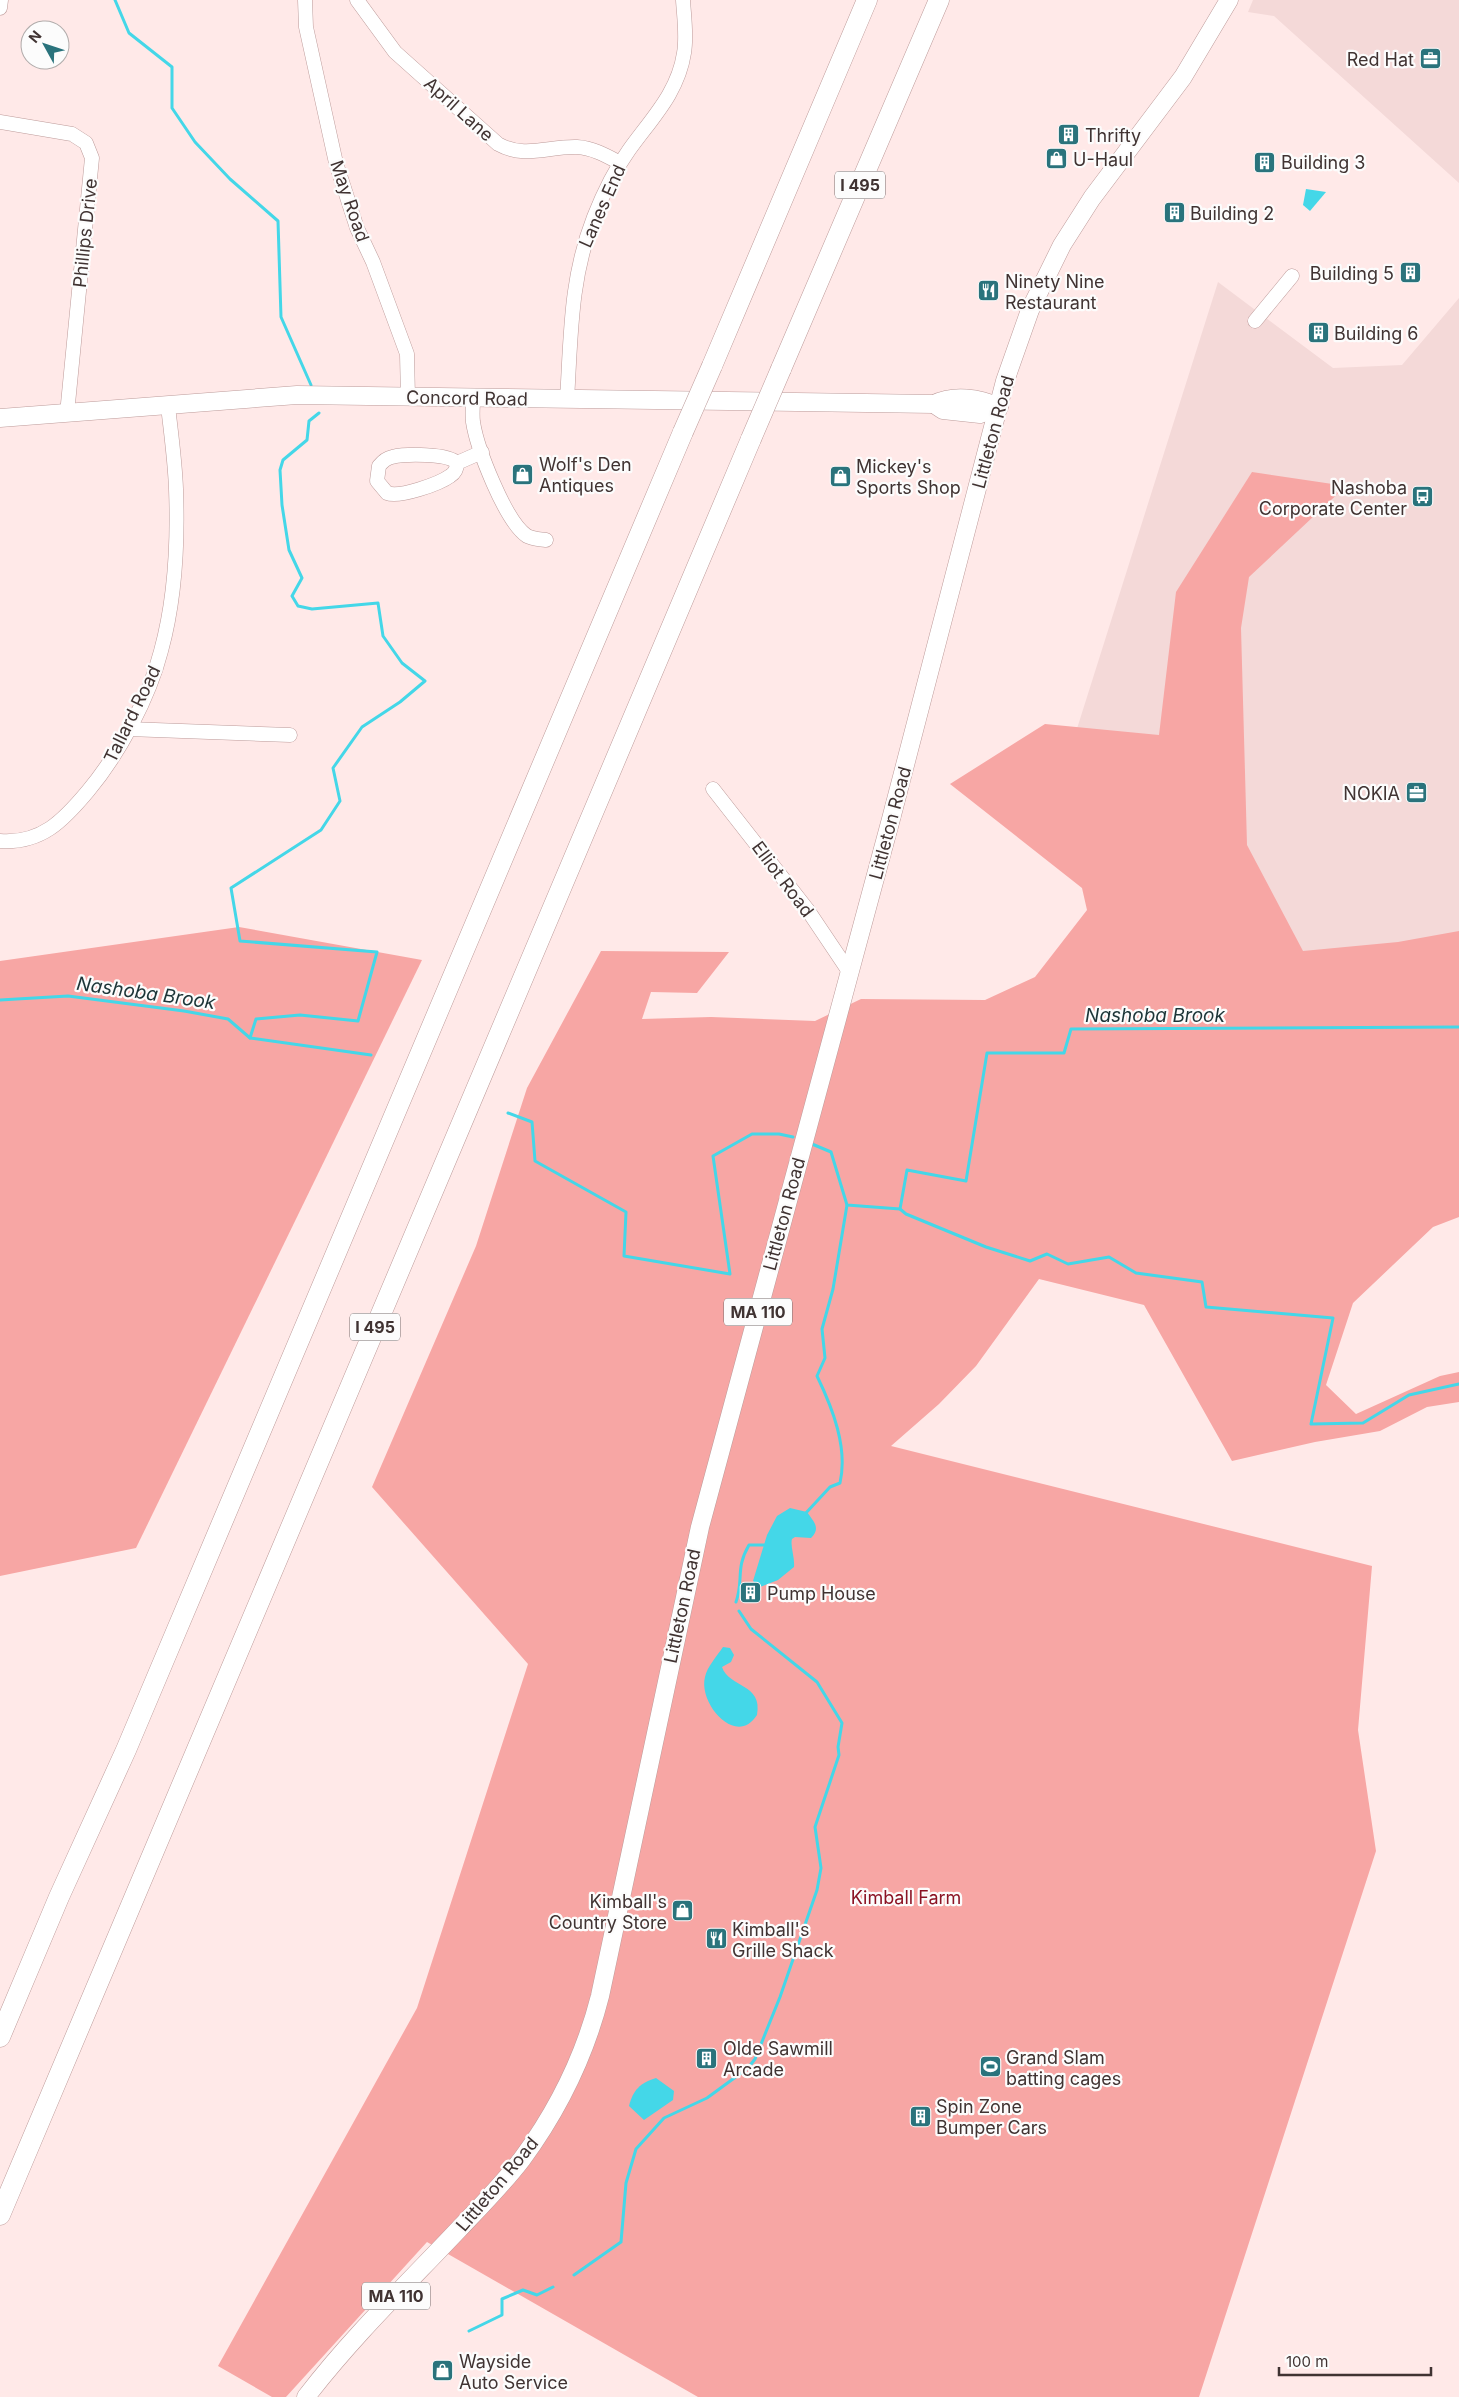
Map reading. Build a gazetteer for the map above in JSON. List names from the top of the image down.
{
  "streets": {
    "highway": ["I 495"],
    "main road": ["Concord Road", "Littleton Road", "MA 110"],
    "street": [
      "April Lane",
      "May Road",
      "Lanes End",
      "Phillips Drive",
      "Tallard Road",
      "Elliot Road"
    ]
  },
  "crossings": [
    ["April Lane", "Lanes End"],
    ["May Road", "Concord Road"],
    ["Lanes End", "Concord Road"],
    ["Phillips Drive", "Concord Road"],
    ["Concord Road", "Littleton Road"],
    ["Concord Road", "Tallard Road"],
    ["Littleton Road", "Elliot Road"]
  ],
  "water": ["Nashoba Brook"],
  "parks": ["Kimball Farm"],
  "places": {
    "office": ["Red Hat", "NOKIA"],
    "building": [
      "Thrifty",
      "Building 3",
      "Building 2",
      "Building 5",
      "Building 6",
      "Pump House",
      "Olde Sawmill Arcade",
      "Spin Zone Bumper Cars"
    ],
    "shop": [
      "U-Haul",
      "Wolf's Den Antiques",
      "Mickey's Sports Shop",
      "Kimball's Country Store",
      "Wayside Auto Service"
    ],
    "restaurant": ["Ninety Nine Restaurant", "Kimball's Grille Shack"],
    "bus stop": ["Nashoba Corporate Center"],
    "sports": ["Grand Slam batting cages"]
  },
  "scale_bar": "100 m",
  "north": "top left"
}
